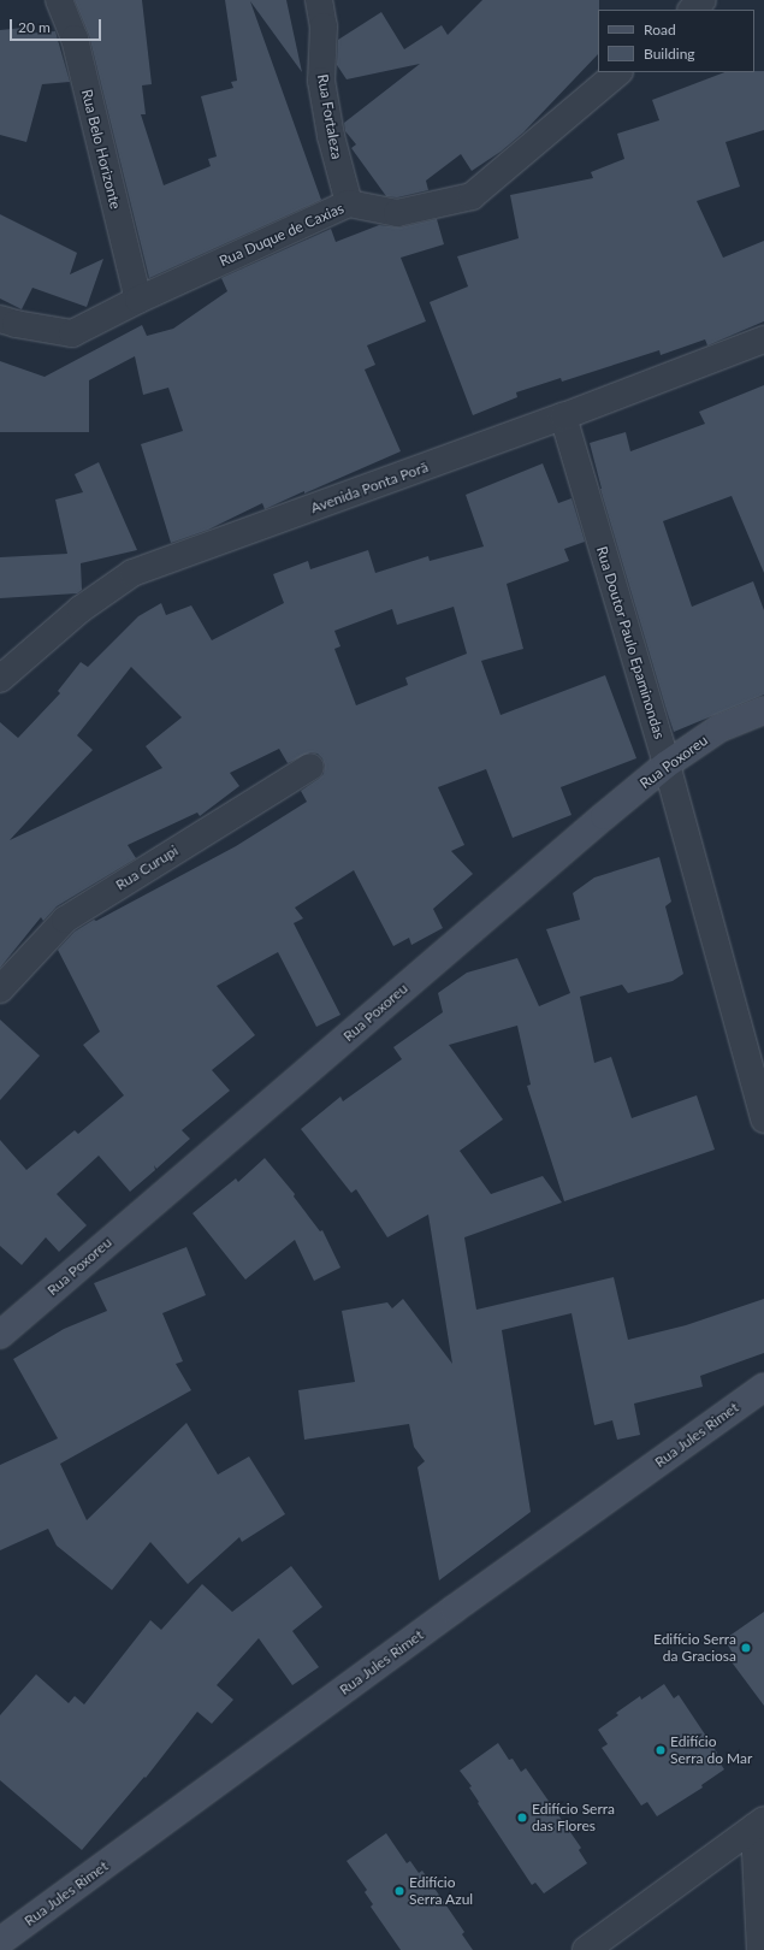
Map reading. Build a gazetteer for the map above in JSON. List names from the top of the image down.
{
  "streets": {
    "street": [
      "Rua Fortaleza",
      "Rua Belo Horizonte",
      "Rua Duque de Caxias",
      "Avenida Ponta Porã",
      "Rua Doutor Paulo Epaminondas",
      "Rua Poxoreu",
      "Rua Curupi",
      "Rua Jules Rimet"
    ]
  },
  "crossings": [
    ["Rua Fortaleza", "Rua Duque de Caxias"],
    ["Rua Belo Horizonte", "Rua Duque de Caxias"],
    ["Avenida Ponta Porã", "Rua Doutor Paulo Epaminondas"],
    ["Rua Doutor Paulo Epaminondas", "Rua Poxoreu"]
  ],
  "places": [
    "Edifício Serra da Graciosa",
    "Edifício Serra do Mar",
    "Edifício Serra das Flores",
    "Edifício Serra Azul"
  ],
  "legend": ["Road", "Building"],
  "scale_bar": "20 m"
}
